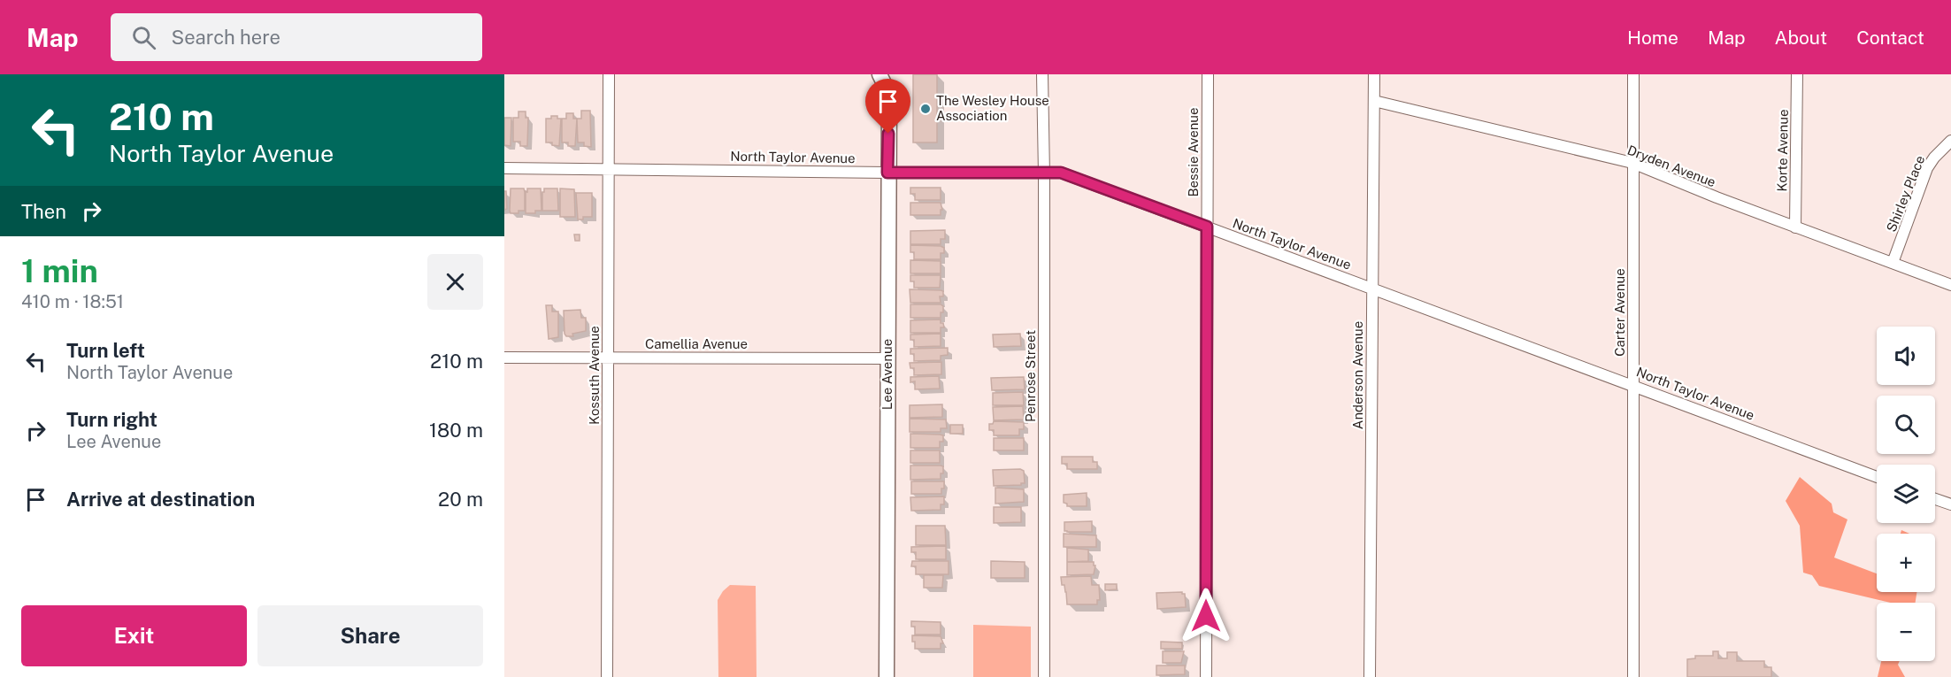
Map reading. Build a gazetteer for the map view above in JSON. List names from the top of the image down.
{
  "streets": {
    "street": [
      "Korte Avenue",
      "Bessie Avenue",
      "North Taylor Avenue",
      "Dryden Avenue",
      "Shirley Place",
      "Carter Avenue",
      "Camellia Avenue",
      "Lee Avenue",
      "Kossuth Avenue",
      "Anderson Avenue",
      "Penrose Street"
    ]
  },
  "crossings": [
    ["Korte Avenue", "Dryden Avenue"],
    ["Bessie Avenue", "North Taylor Avenue"],
    ["North Taylor Avenue", "Carter Avenue"],
    ["North Taylor Avenue", "Lee Avenue"],
    ["North Taylor Avenue", "Kossuth Avenue"],
    ["North Taylor Avenue", "Anderson Avenue"],
    ["North Taylor Avenue", "Penrose Street"],
    ["Dryden Avenue", "Shirley Place"],
    ["Dryden Avenue", "Carter Avenue"],
    ["Dryden Avenue", "Anderson Avenue"],
    ["Camellia Avenue", "Lee Avenue"],
    ["Camellia Avenue", "Kossuth Avenue"]
  ],
  "places": ["The Wesley House Association"],
  "page": {
    "header": "Map",
    "search": "Search here",
    "nav": [
      "Home",
      "Map",
      "About",
      "Contact"
    ],
    "turn": ["210 m", "North Taylor Avenue"],
    "then": "Then",
    "heading": ["1 min", "410 m · 18:51"],
    "list": [
      {
        "name": "Turn left",
        "note": "North Taylor Avenue",
        "value": "210 m"
      },
      {
        "name": "Turn right",
        "note": "Lee Avenue",
        "value": "180 m"
      },
      {
        "name": "Arrive at destination",
        "value": "20 m"
      }
    ],
    "map_buttons": ["+", "−"],
    "buttons": ["Exit", "Share"]
  }
}
